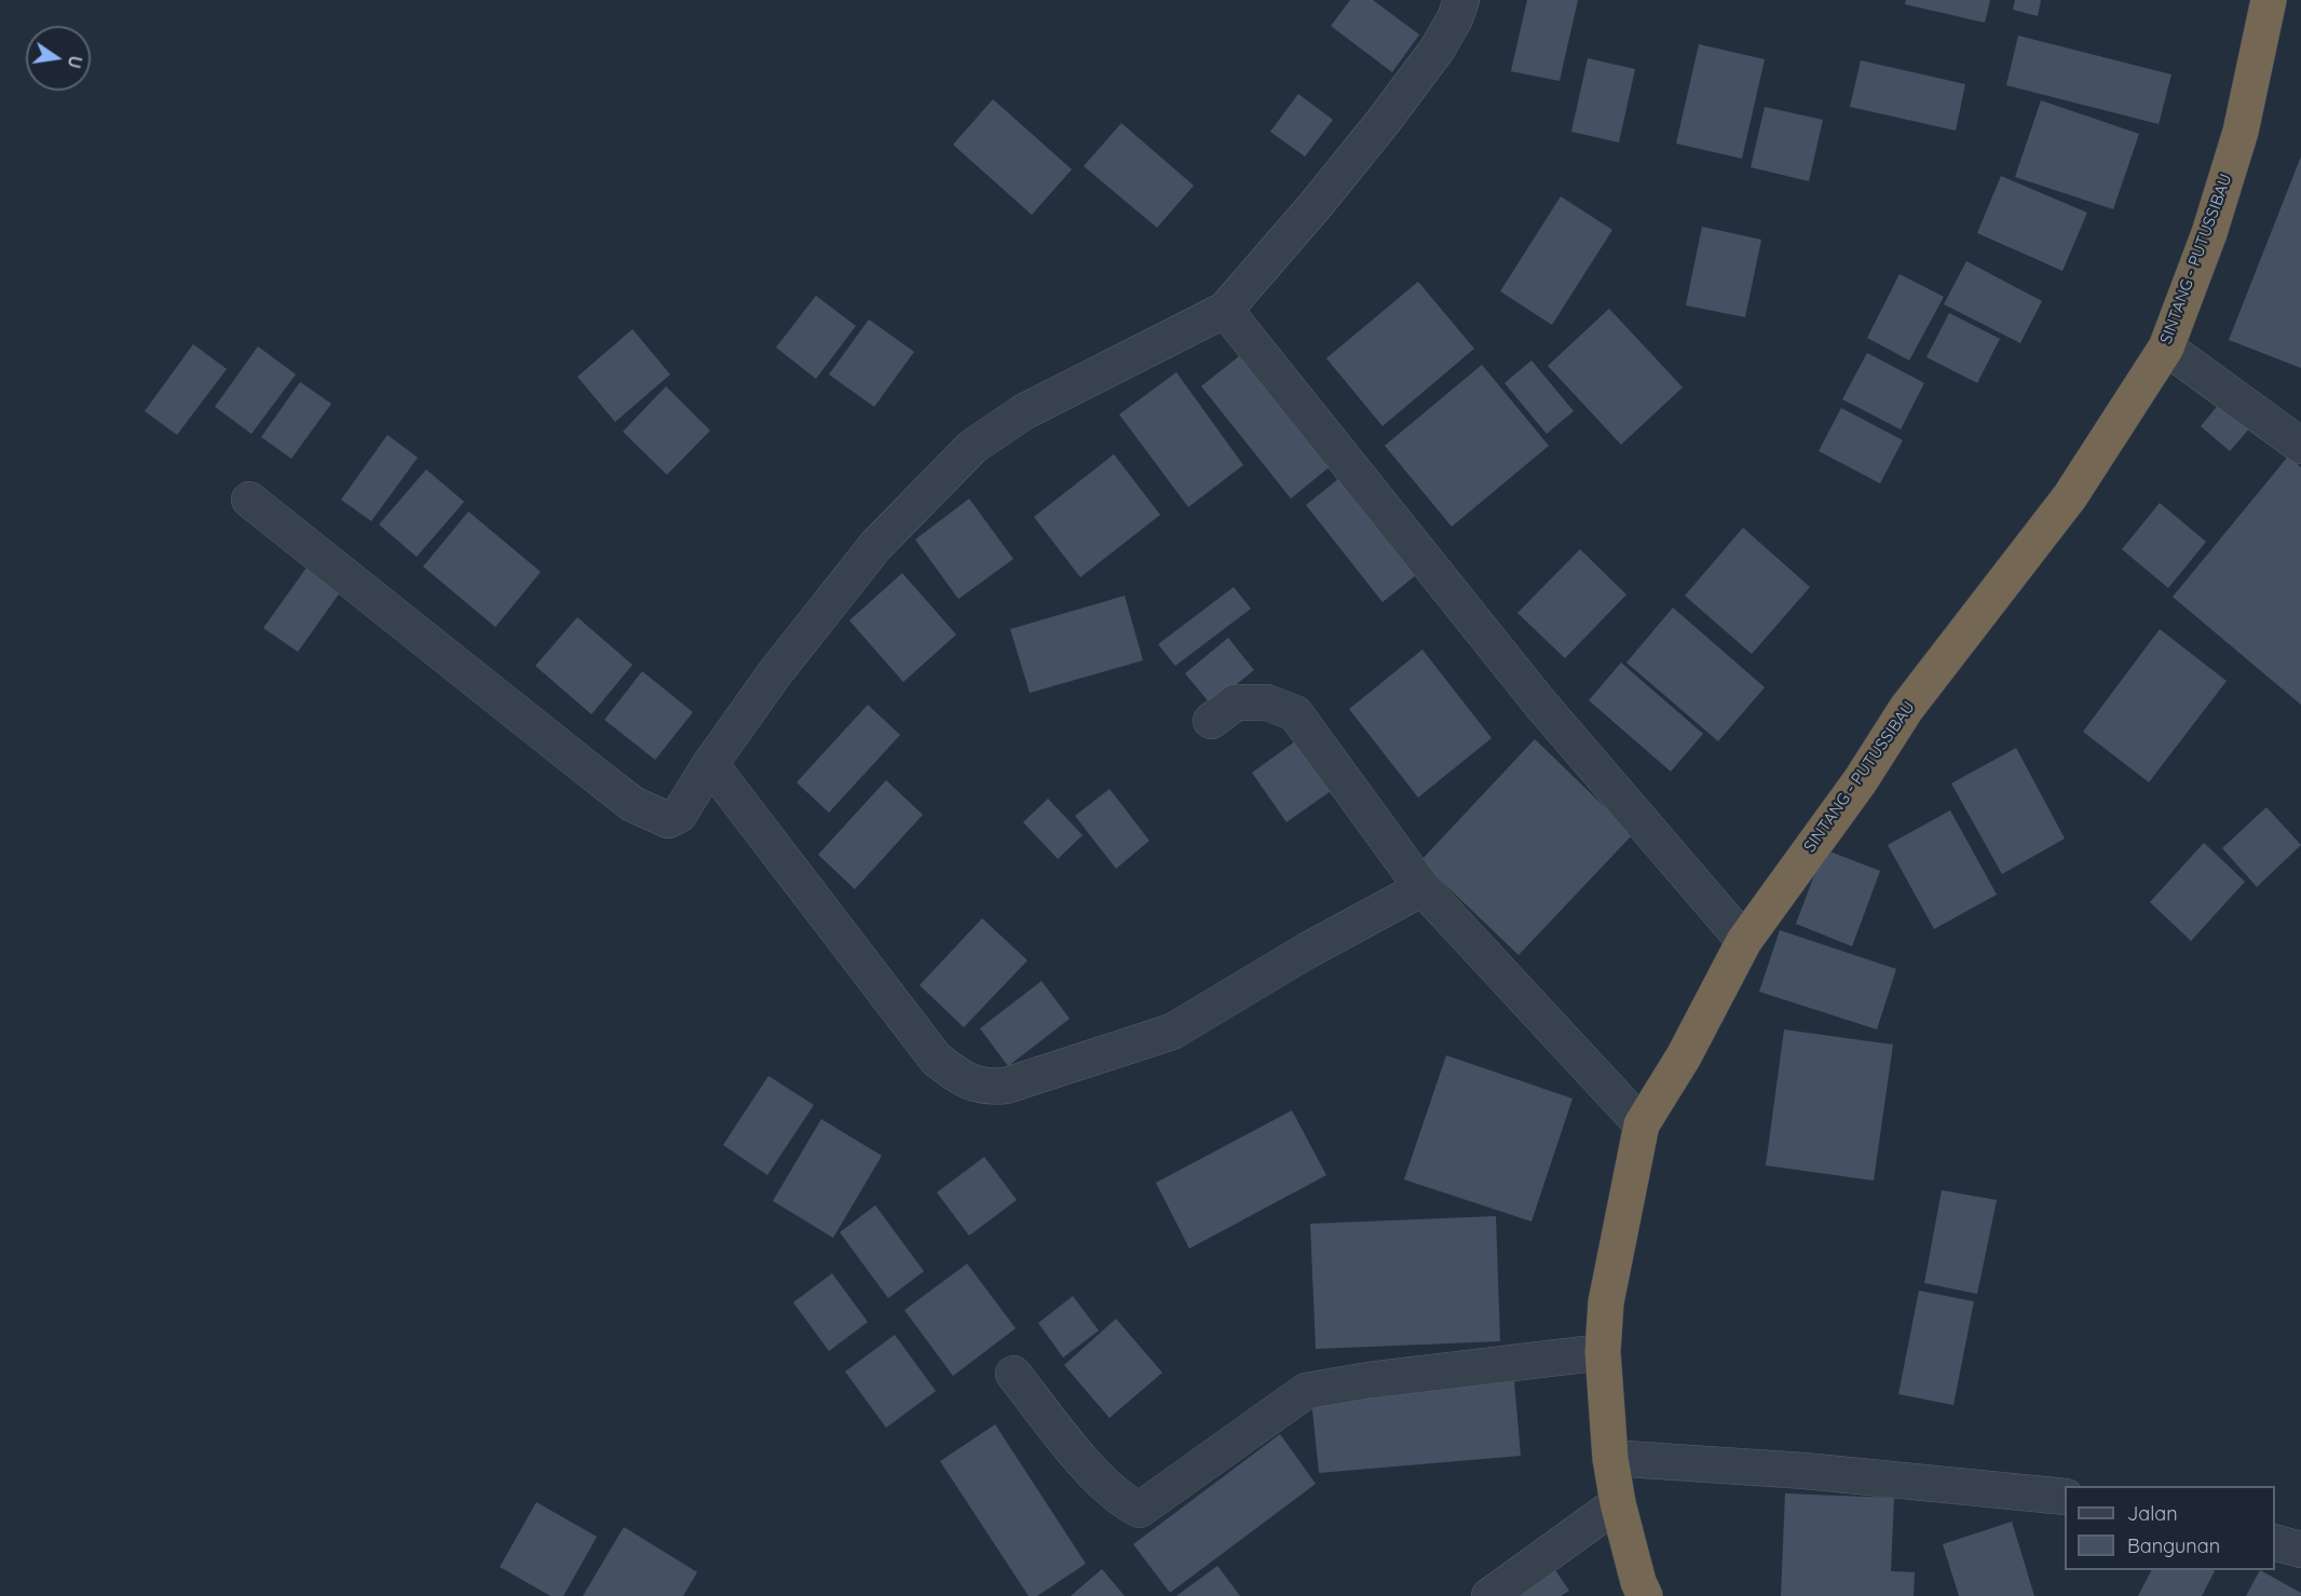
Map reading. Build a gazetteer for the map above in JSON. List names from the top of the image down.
{
  "streets": {
    "highway": ["SINTANG - PUTUSSIBAU"]
  },
  "legend": ["Jalan", "Bangunan"],
  "north": "right"
}
